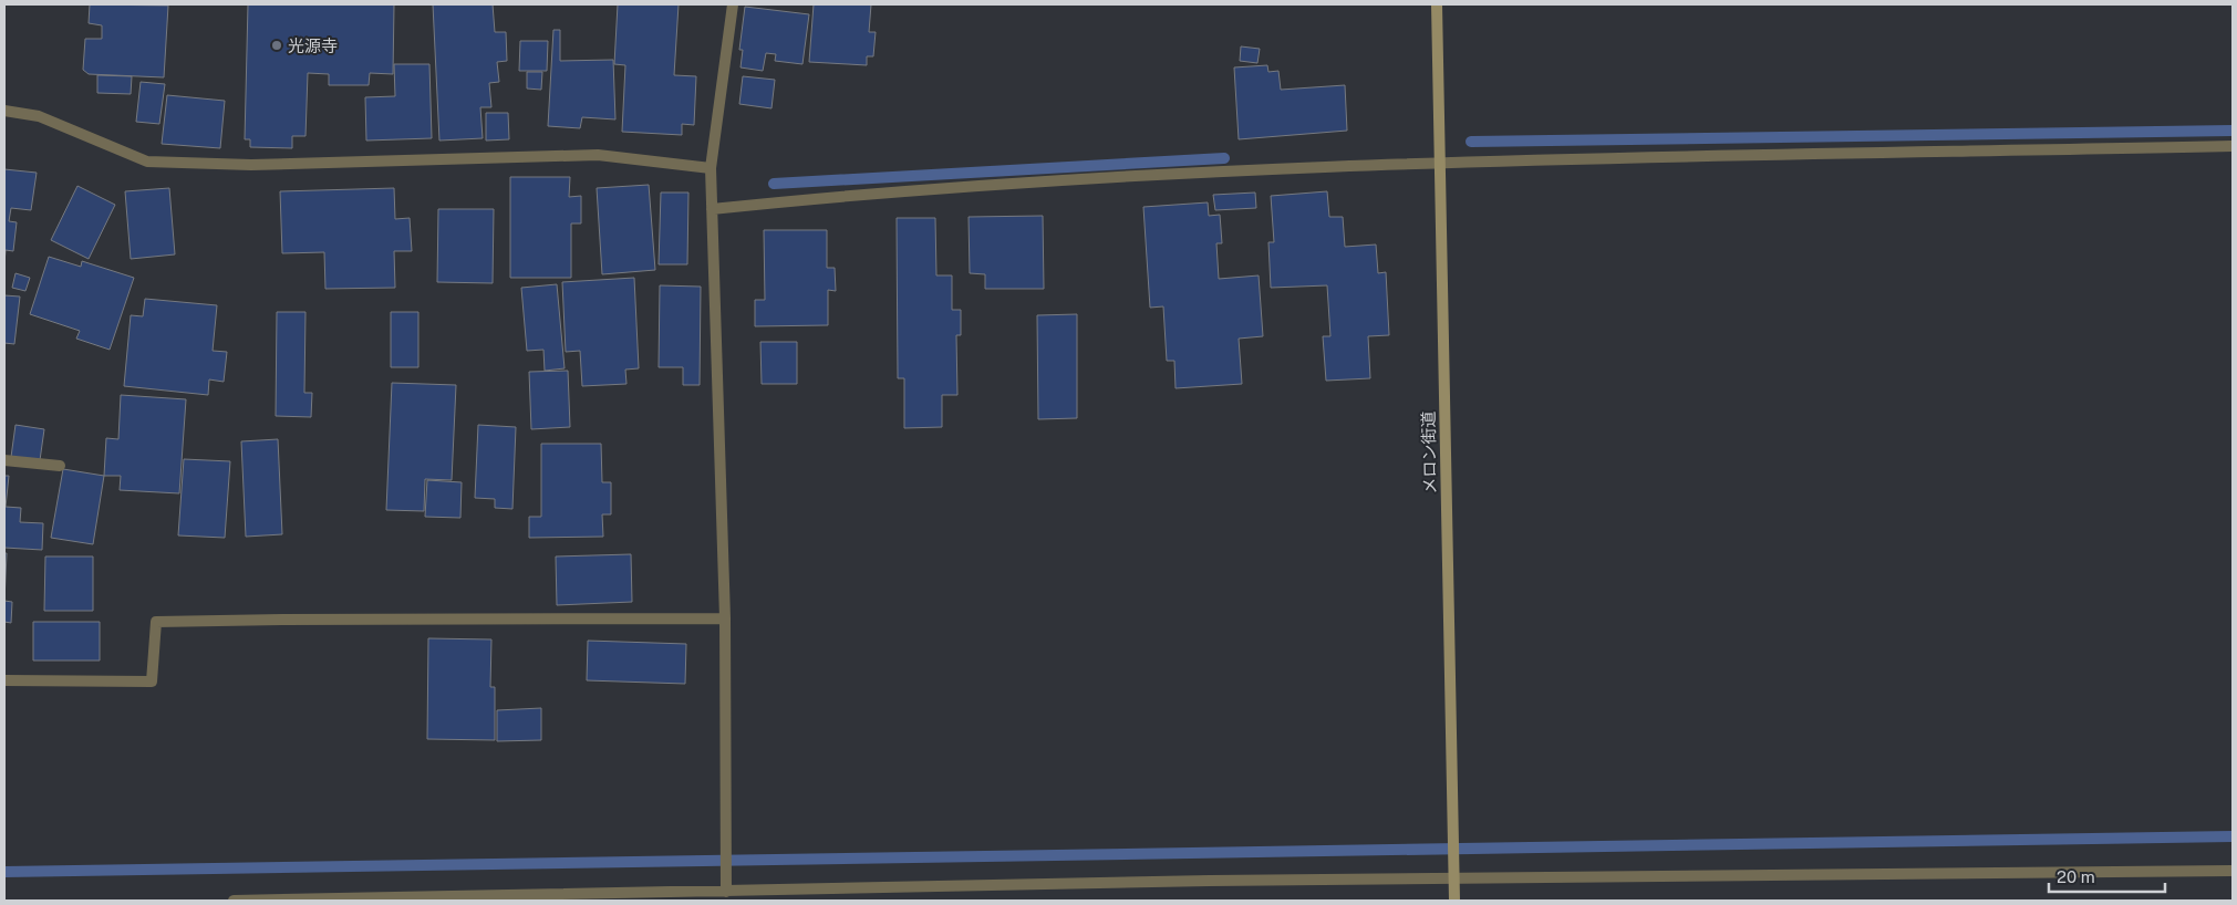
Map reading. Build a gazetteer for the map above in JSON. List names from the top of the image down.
{
  "streets": {
    "street": ["メロン街道"]
  },
  "places": ["光源寺"],
  "scale_bar": "20 m"
}
